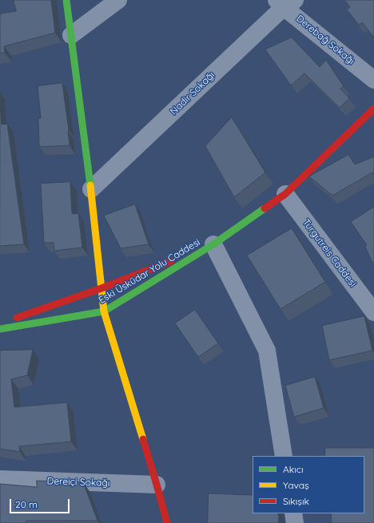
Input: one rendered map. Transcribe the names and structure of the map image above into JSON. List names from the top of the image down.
{
  "streets": {
    "street": [
      "Derebağ Sokağı",
      "Nadir Sokağı",
      "Turgutreis Caddesi",
      "Eski Üsküdar Yolu Caddesi",
      "Dereiçi Sokağı"
    ]
  },
  "crossings": [
    ["Derebağ Sokağı", "Nadir Sokağı"],
    ["Turgutreis Caddesi", "Eski Üsküdar Yolu Caddesi"]
  ],
  "legend": ["Akıcı", "Yavaş", "Sıkışık"],
  "scale_bar": "20 m"
}
